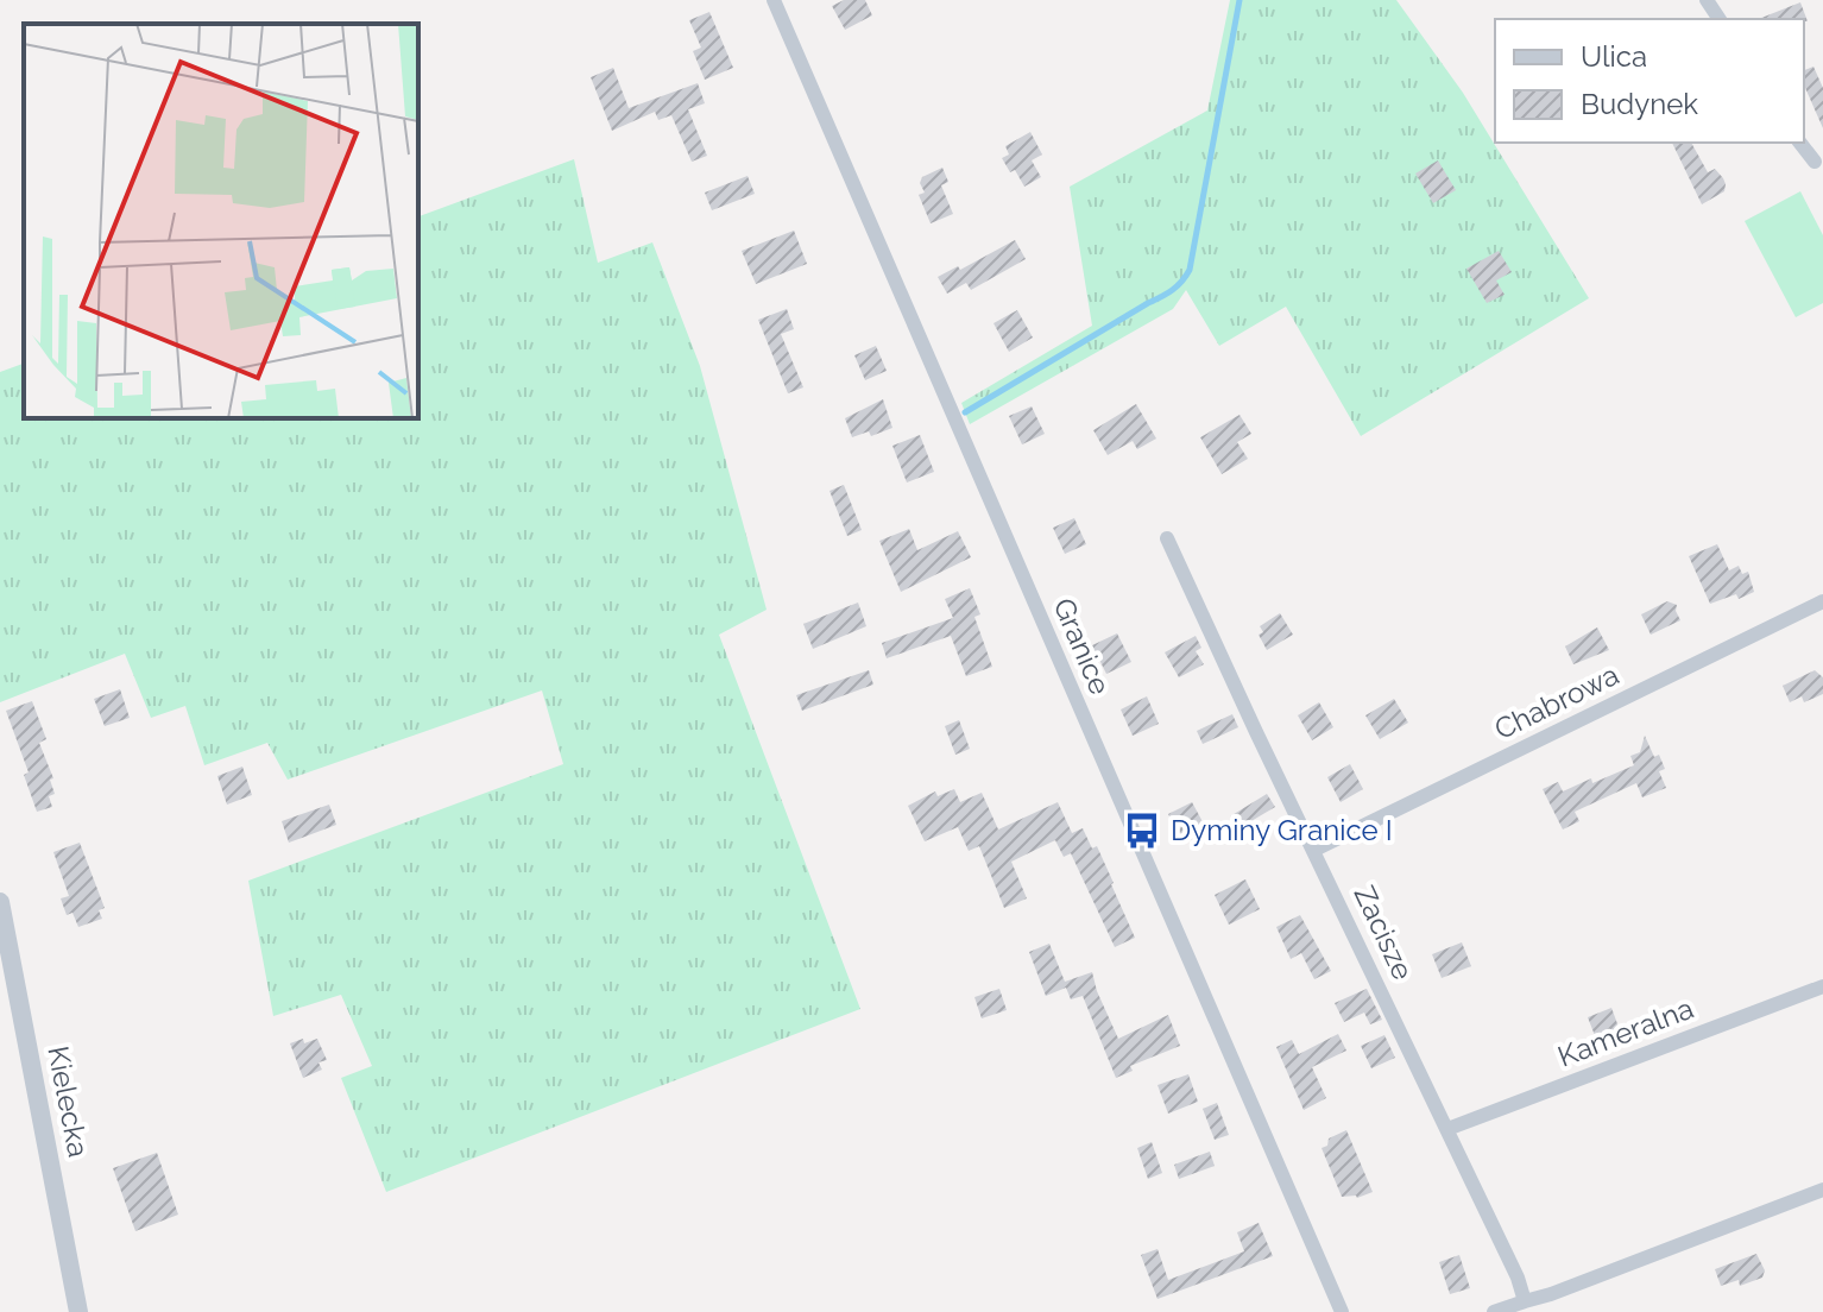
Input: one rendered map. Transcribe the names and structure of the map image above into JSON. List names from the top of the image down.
{
  "streets": {
    "street": [
      "Granice",
      "Chabrowa",
      "Zacisze",
      "Kameralna",
      "Kielecka"
    ]
  },
  "crossings": [
    ["Chabrowa", "Zacisze"],
    ["Zacisze", "Kameralna"]
  ],
  "places": {
    "bus stop": ["Dyminy Granice I"]
  },
  "legend": ["Ulica", "Budynek"]
}
